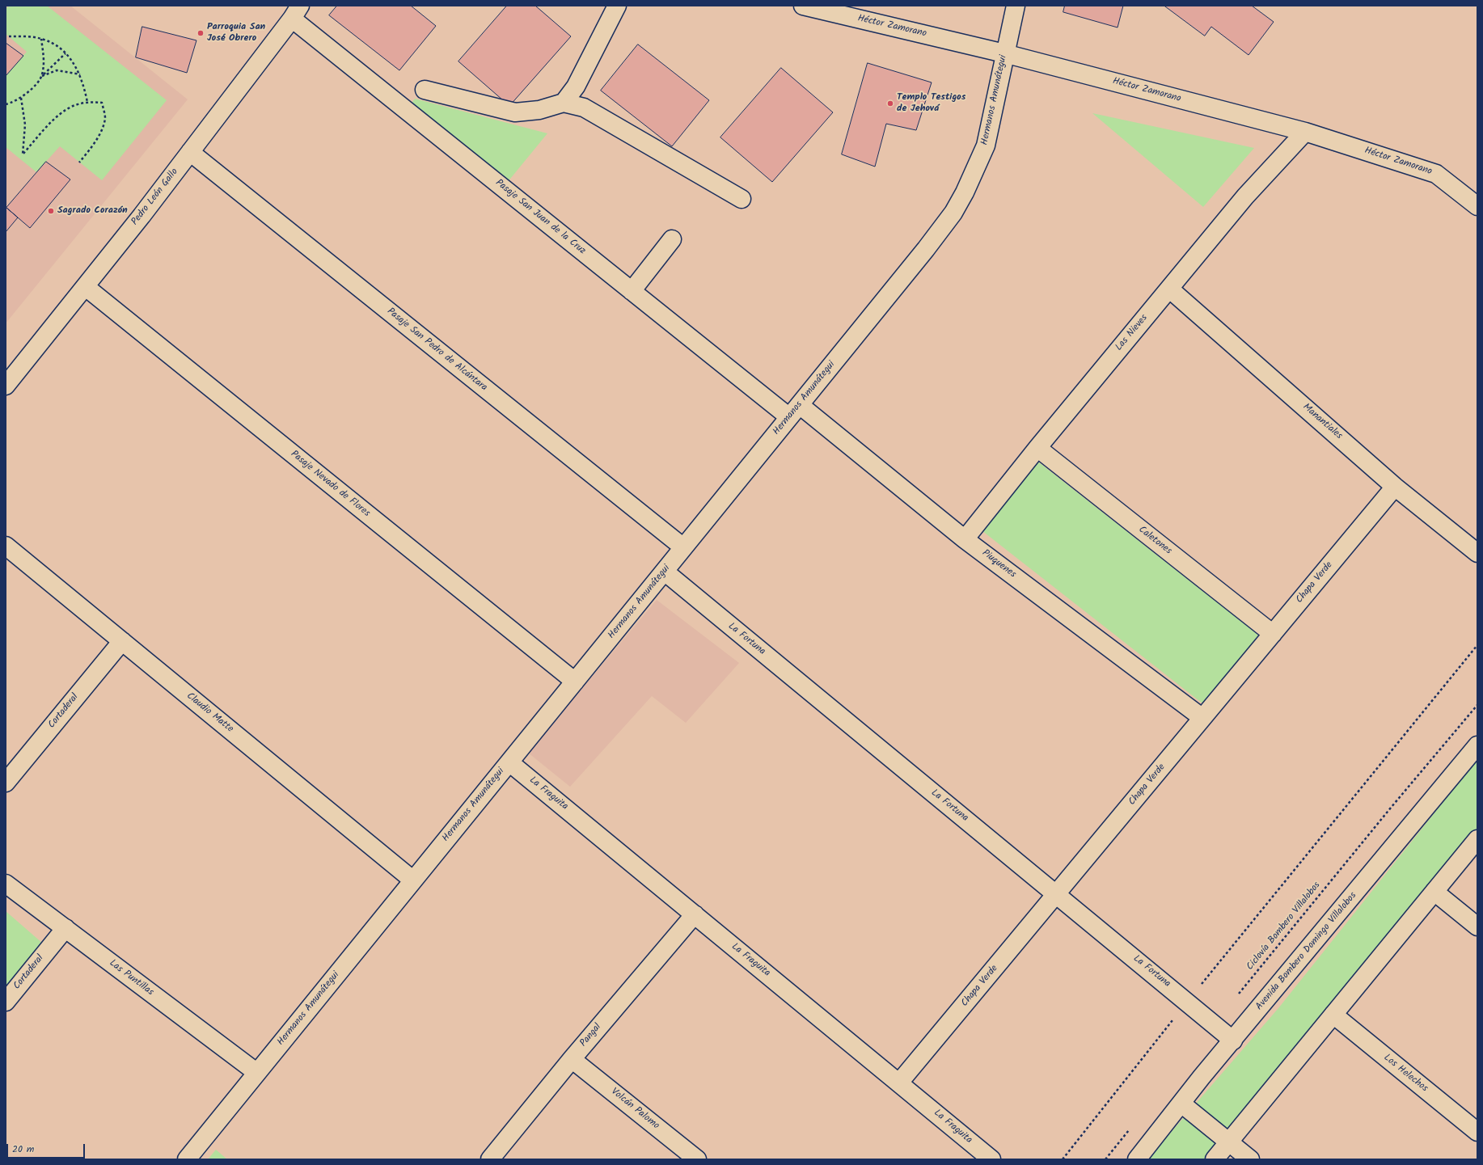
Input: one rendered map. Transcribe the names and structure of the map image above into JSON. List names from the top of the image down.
{
  "streets": {
    "street": [
      "Héctor Zamorano",
      "Hermanos Amunátegui",
      "Pedro León Gallo",
      "Pasaje San Juan de la Cruz",
      "Las Nieves",
      "Pasaje San Pedro de Alcántara",
      "Manantiales",
      "Pasaje Nevado de Flores",
      "Caletones",
      "Piuquenes",
      "Chapa Verde",
      "La Fortuna",
      "Cortaderal",
      "Claudio Matte",
      "La Fraguita",
      "Avenida Bombero Domingo Villalobos",
      "Las Puntillas",
      "Pangal",
      "Los Helechos",
      "Volcán Palomo"
    ],
    "path": ["Ciclovía Bombero Villalobos"]
  },
  "crossings": [
    ["Héctor Zamorano", "Hermanos Amunátegui"],
    ["Héctor Zamorano", "Las Nieves"],
    ["Hermanos Amunátegui", "Pasaje San Juan de la Cruz"],
    ["Hermanos Amunátegui", "Pasaje San Pedro de Alcántara"],
    ["Hermanos Amunátegui", "Pasaje Nevado de Flores"],
    ["Hermanos Amunátegui", "Piuquenes"],
    ["Hermanos Amunátegui", "La Fortuna"],
    ["Hermanos Amunátegui", "Claudio Matte"],
    ["Hermanos Amunátegui", "La Fraguita"],
    ["Hermanos Amunátegui", "Las Puntillas"],
    ["Pedro León Gallo", "Pasaje San Juan de la Cruz"],
    ["Pedro León Gallo", "Pasaje San Pedro de Alcántara"],
    ["Pedro León Gallo", "Pasaje Nevado de Flores"],
    ["Pasaje San Juan de la Cruz", "Piuquenes"],
    ["Las Nieves", "Manantiales"],
    ["Las Nieves", "Caletones"],
    ["Las Nieves", "Piuquenes"],
    ["Manantiales", "Chapa Verde"],
    ["Caletones", "Chapa Verde"],
    ["Piuquenes", "Chapa Verde"],
    ["Chapa Verde", "La Fortuna"],
    ["Chapa Verde", "La Fraguita"],
    ["La Fortuna", "Avenida Bombero Domingo Villalobos"],
    ["Cortaderal", "Claudio Matte"],
    ["Cortaderal", "Las Puntillas"],
    ["La Fraguita", "Pangal"],
    ["Pangal", "Volcán Palomo"]
  ],
  "places": ["Parroquia San José Obrero", "Templo Testigos de Jehová", "Sagrado Corazón"],
  "scale_bar": "20 m"
}
